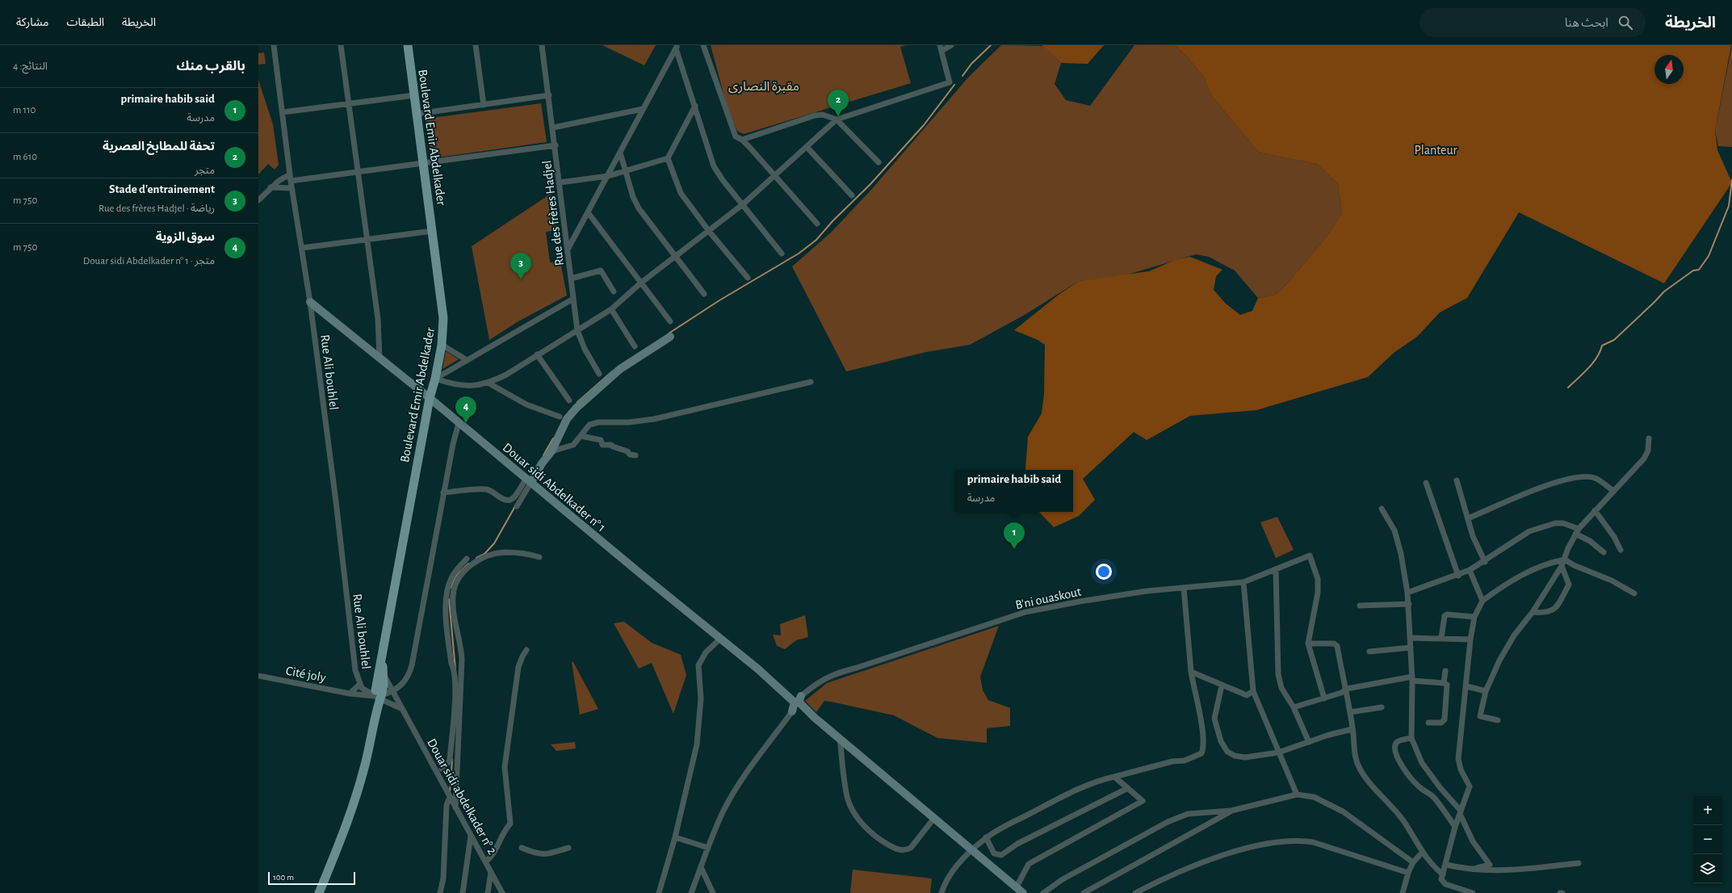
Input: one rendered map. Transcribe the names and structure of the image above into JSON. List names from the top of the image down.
{
  "streets": {
    "main road": ["Boulevard Emir Abdelkader"],
    "street": [
      "Rue des frères Hadjel",
      "Rue Ali bouhlel",
      "Douar sidi Abdelkader n° 1",
      "B'ni ouaskout",
      "Cité joly",
      "Douar sidi abdelkader n° 2"
    ]
  },
  "crossings": [
    ["Boulevard Emir Abdelkader", "Douar sidi Abdelkader n° 1"],
    ["Boulevard Emir Abdelkader", "Cité joly"],
    ["Rue Ali bouhlel", "Douar sidi Abdelkader n° 1"],
    ["Douar sidi Abdelkader n° 1", "B'ni ouaskout"]
  ],
  "parks": ["مقبرة النصارى", "Planteur"],
  "scale_bar": "100 m",
  "north": "top",
  "page": {
    "header": "الخريطة",
    "search": "ابحث هنا",
    "nav": ["الخريطة", "الطبقات", "مشاركة"],
    "heading": ["بالقرب منك", "النتائج: 4"],
    "list": [
      {
        "mark": "1",
        "name": "primaire habib said",
        "note": "مدرسة",
        "value": "110 m"
      },
      {
        "mark": "2",
        "name": "تحفة للمطابخ العصرية",
        "note": "متجر",
        "value": "610 m"
      },
      {
        "mark": "3",
        "name": "Stade d'entrainement",
        "note": "رياضة · Rue des frères Hadjel",
        "value": "750 m"
      },
      {
        "mark": "4",
        "name": "سوق الزوية",
        "note": "متجر · Douar sidi Abdelkader n° 1",
        "value": "750 m"
      }
    ],
    "pins": [
      "2",
      "3",
      "4",
      "1"
    ],
    "popup": ["primaire habib said", "مدرسة"],
    "map_buttons": ["+", "−"],
    "scale": "100 m"
  }
}
